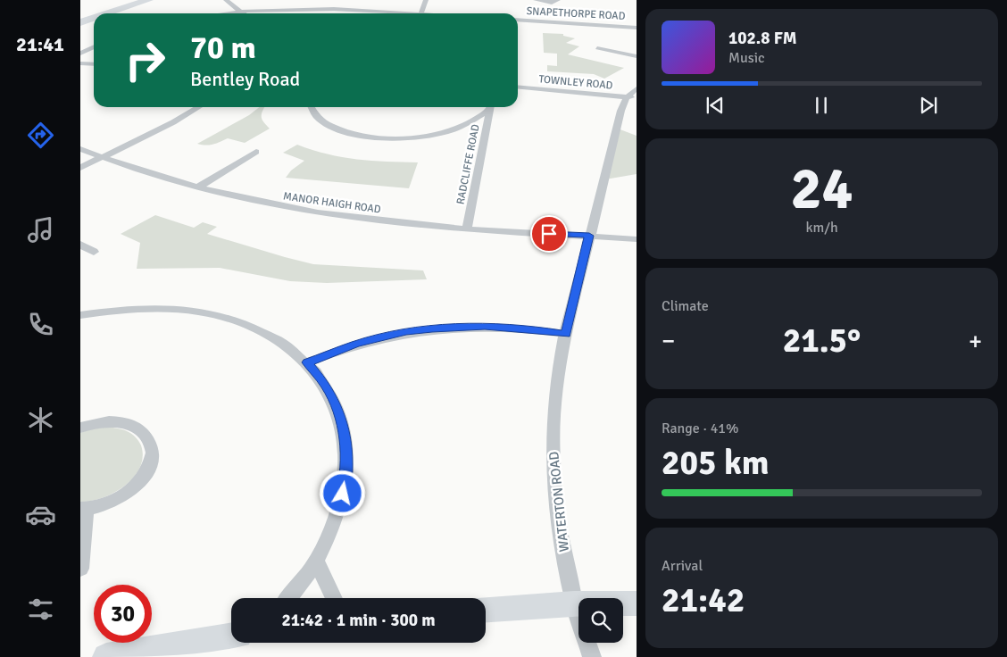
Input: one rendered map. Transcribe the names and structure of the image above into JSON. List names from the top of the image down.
{
  "streets": {
    "street": [
      "SNAPETHORPE ROAD",
      "TOWNLEY ROAD",
      "RADCLIFFE ROAD",
      "MANOR HAIGH ROAD",
      "WATERTON ROAD"
    ]
  },
  "crossings": [
    ["TOWNLEY ROAD", "WATERTON ROAD"],
    ["RADCLIFFE ROAD", "MANOR HAIGH ROAD"],
    ["MANOR HAIGH ROAD", "WATERTON ROAD"]
  ],
  "page": {
    "tabs": "21:41",
    "turn": ["70 m", "Bentley Road"],
    "song": ["102.8 FM", "Music"],
    "tile": [
      ["24", "km/h"],
      "Climate",
      ["Range · 41%", "205 km"],
      ["Arrival", "21:42"]
    ],
    "heat": ["−", "21.5°", "+"],
    "limit": "30",
    "trip": "21:42 · 1 min · 300 m"
  }
}
